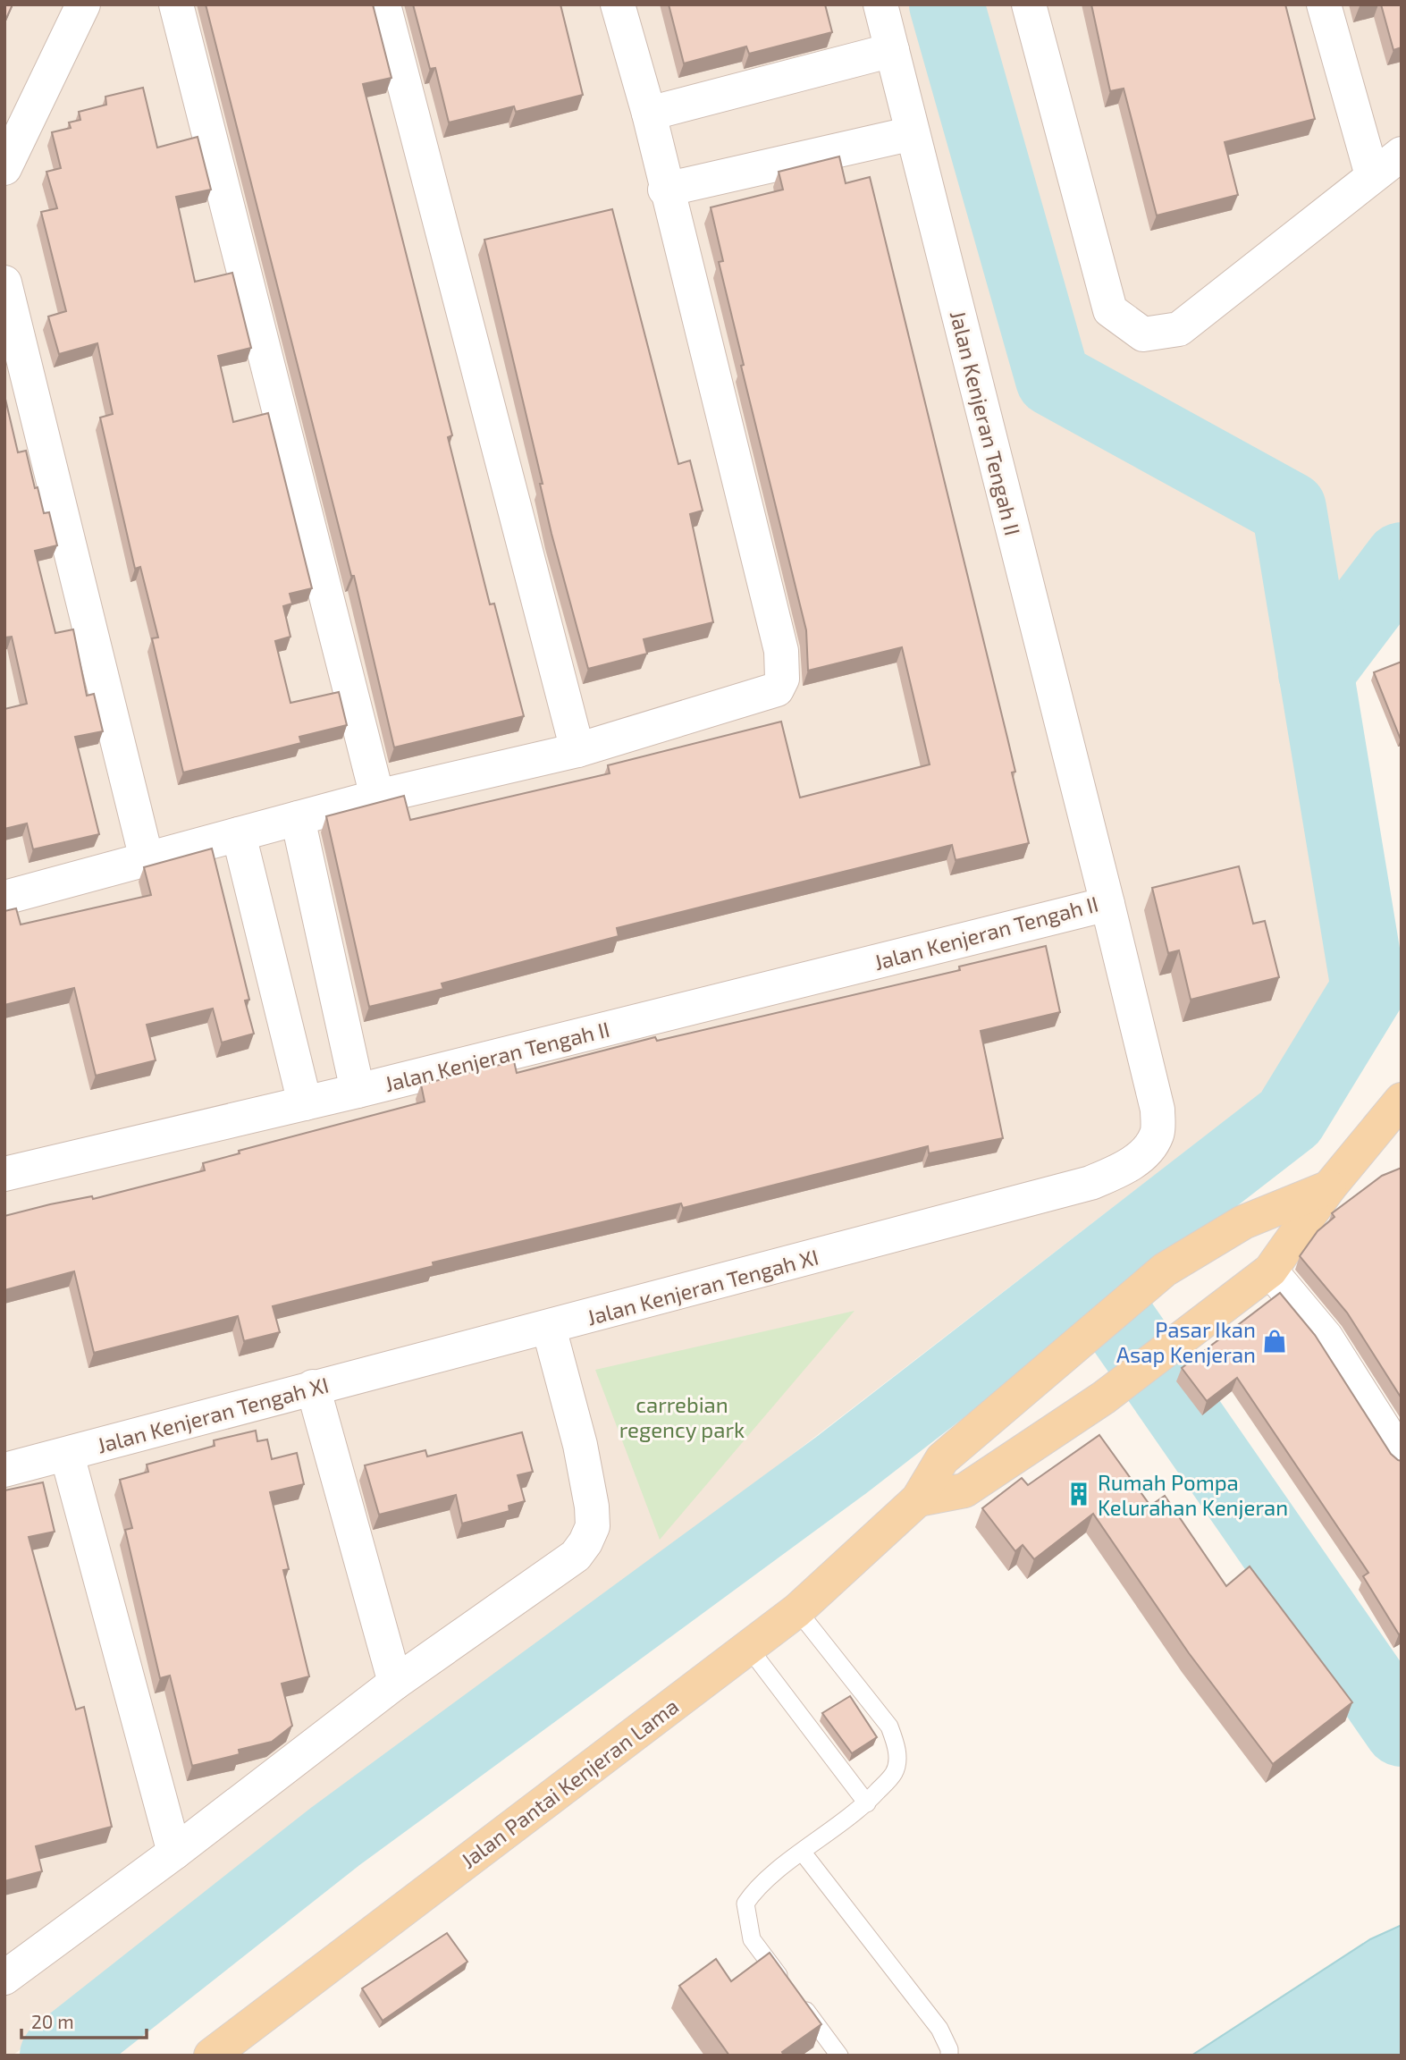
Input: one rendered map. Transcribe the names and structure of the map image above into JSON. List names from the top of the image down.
{
  "streets": {
    "main road": ["Jalan Pantai Kenjeran Lama"],
    "street": ["Jalan Kenjeran Tengah II", "Jalan Kenjeran Tengah XI"]
  },
  "crossings": [
    ["Jalan Kenjeran Tengah II", "Jalan Kenjeran Tengah XI"]
  ],
  "parks": ["carrebian regency park"],
  "places": {
    "shop": ["Pasar Ikan Asap Kenjeran"],
    "building": ["Rumah Pompa Kelurahan Kenjeran"]
  },
  "scale_bar": "20 m"
}
